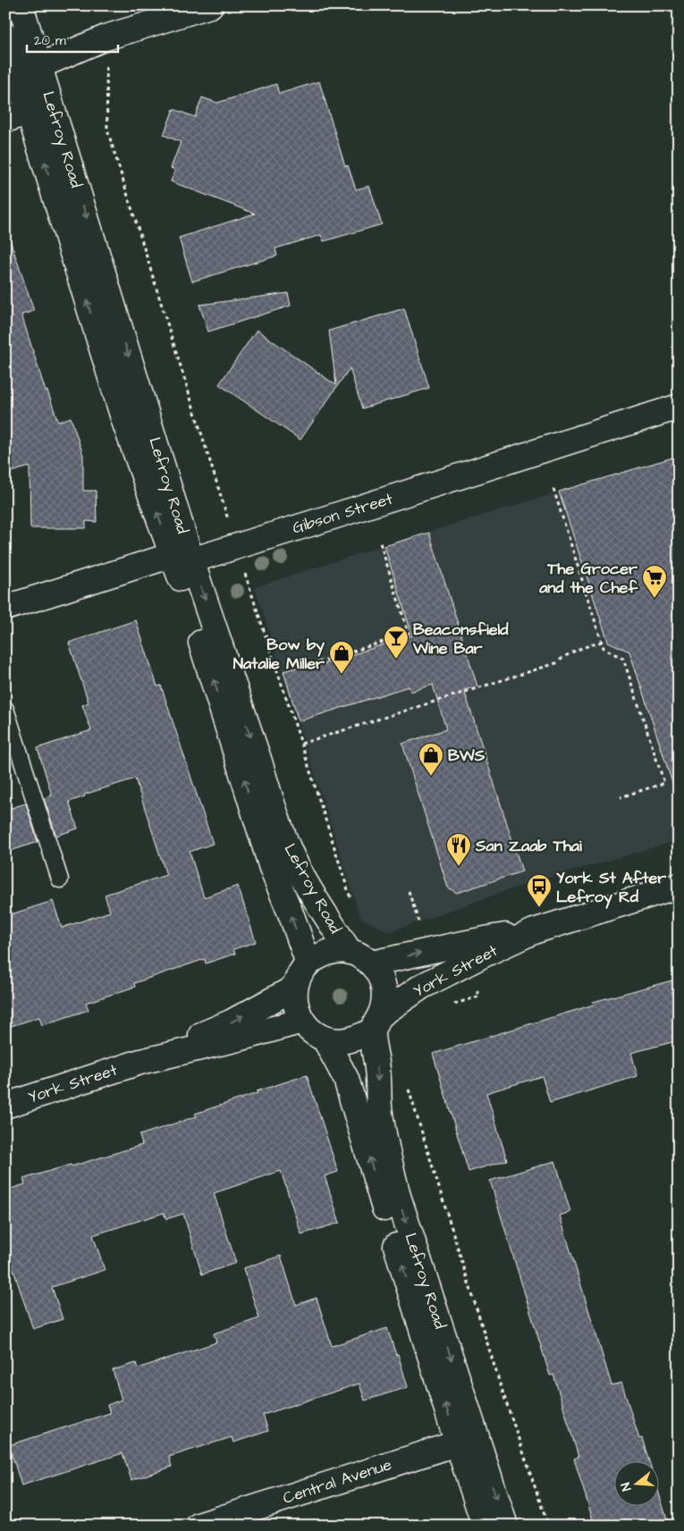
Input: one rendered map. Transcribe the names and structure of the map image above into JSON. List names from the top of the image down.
{
  "streets": {
    "street": [
      "Lefroy Road",
      "Gibson Street",
      "York Street",
      "Central Avenue"
    ]
  },
  "crossings": [
    ["Lefroy Road", "Gibson Street"],
    ["Lefroy Road", "York Street"],
    ["Lefroy Road", "Central Avenue"]
  ],
  "places": {
    "supermarket": ["The Grocer and the Chef"],
    "bar": ["Beaconsfield Wine Bar"],
    "shop": ["Bow by Natalie Miller", "BWS"],
    "restaurant": ["San Zaab Thai"],
    "bus stop": ["York St After Lefroy Rd"]
  },
  "scale_bar": "20 m",
  "north": "left"
}
